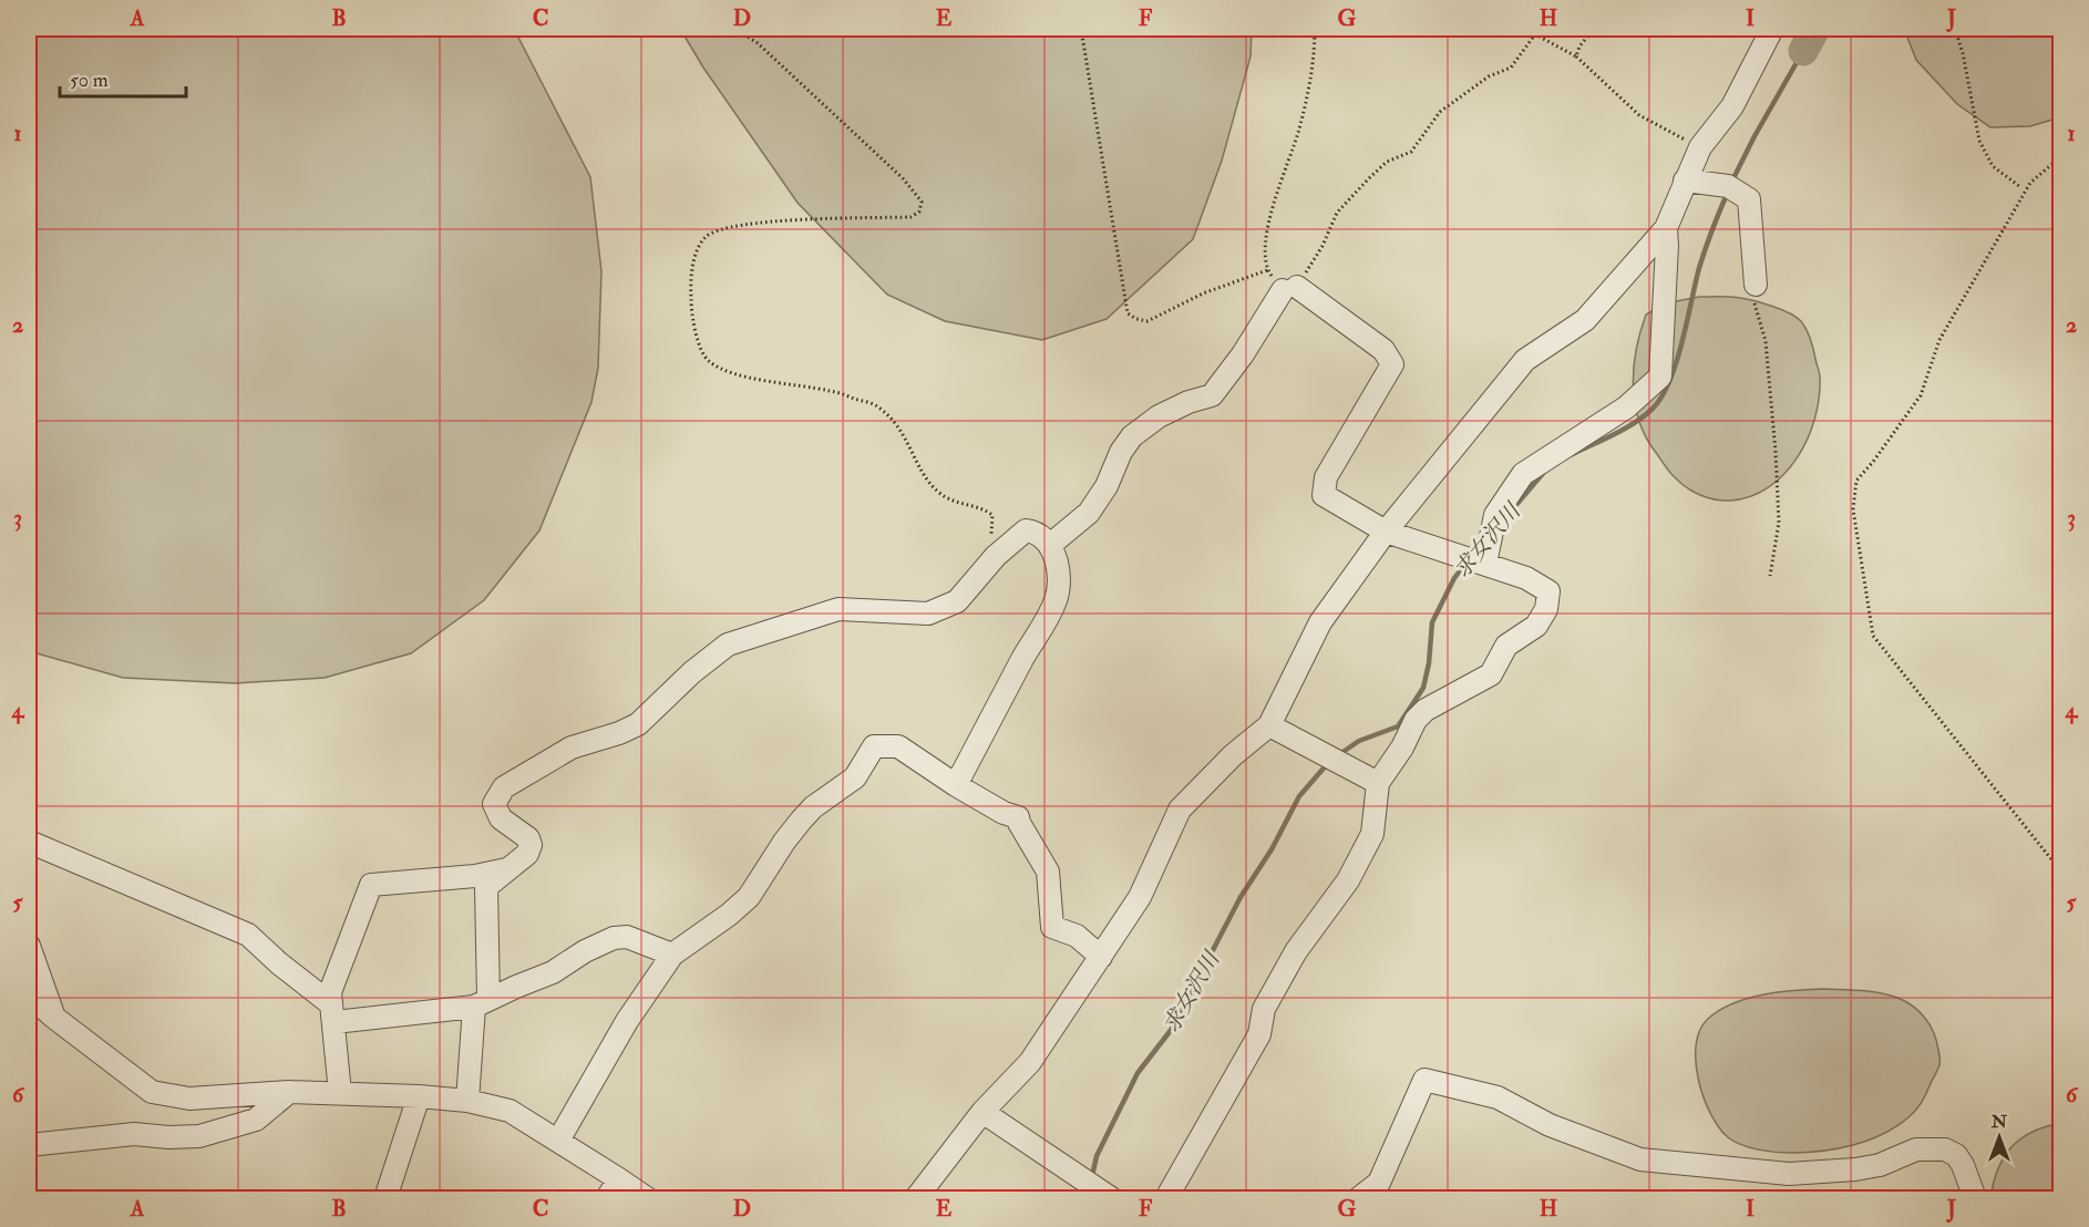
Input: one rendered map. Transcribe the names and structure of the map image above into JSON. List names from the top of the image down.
{
  "water": ["求女沢川"],
  "scale_bar": "50 m",
  "north": "top",
  "grid": {
    "columns": [
      "A",
      "B",
      "C",
      "D",
      "E",
      "F",
      "G",
      "H",
      "I",
      "J"
    ],
    "rows": [
      "1",
      "2",
      "3",
      "4",
      "5",
      "6"
    ]
  }
}
